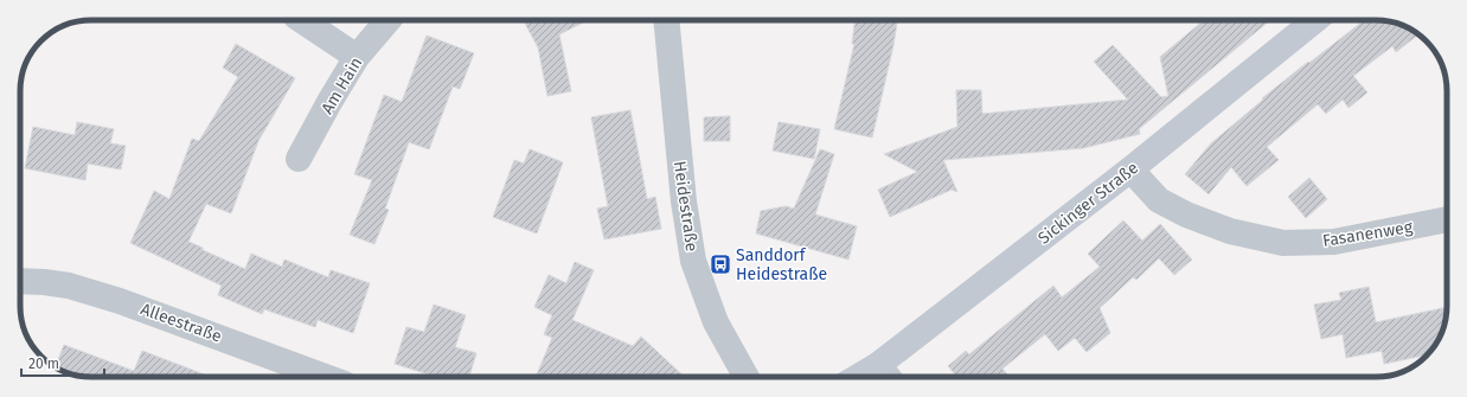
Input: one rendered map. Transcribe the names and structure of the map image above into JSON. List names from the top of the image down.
{
  "streets": {
    "street": [
      "Am Hain",
      "Sickinger Straße",
      "Heidestraße",
      "Fasanenweg",
      "Alleestraße"
    ]
  },
  "crossings": [
    ["Sickinger Straße", "Fasanenweg"]
  ],
  "places": {
    "bus stop": ["Sanddorf Heidestraße"]
  },
  "scale_bar": "20 m"
}
